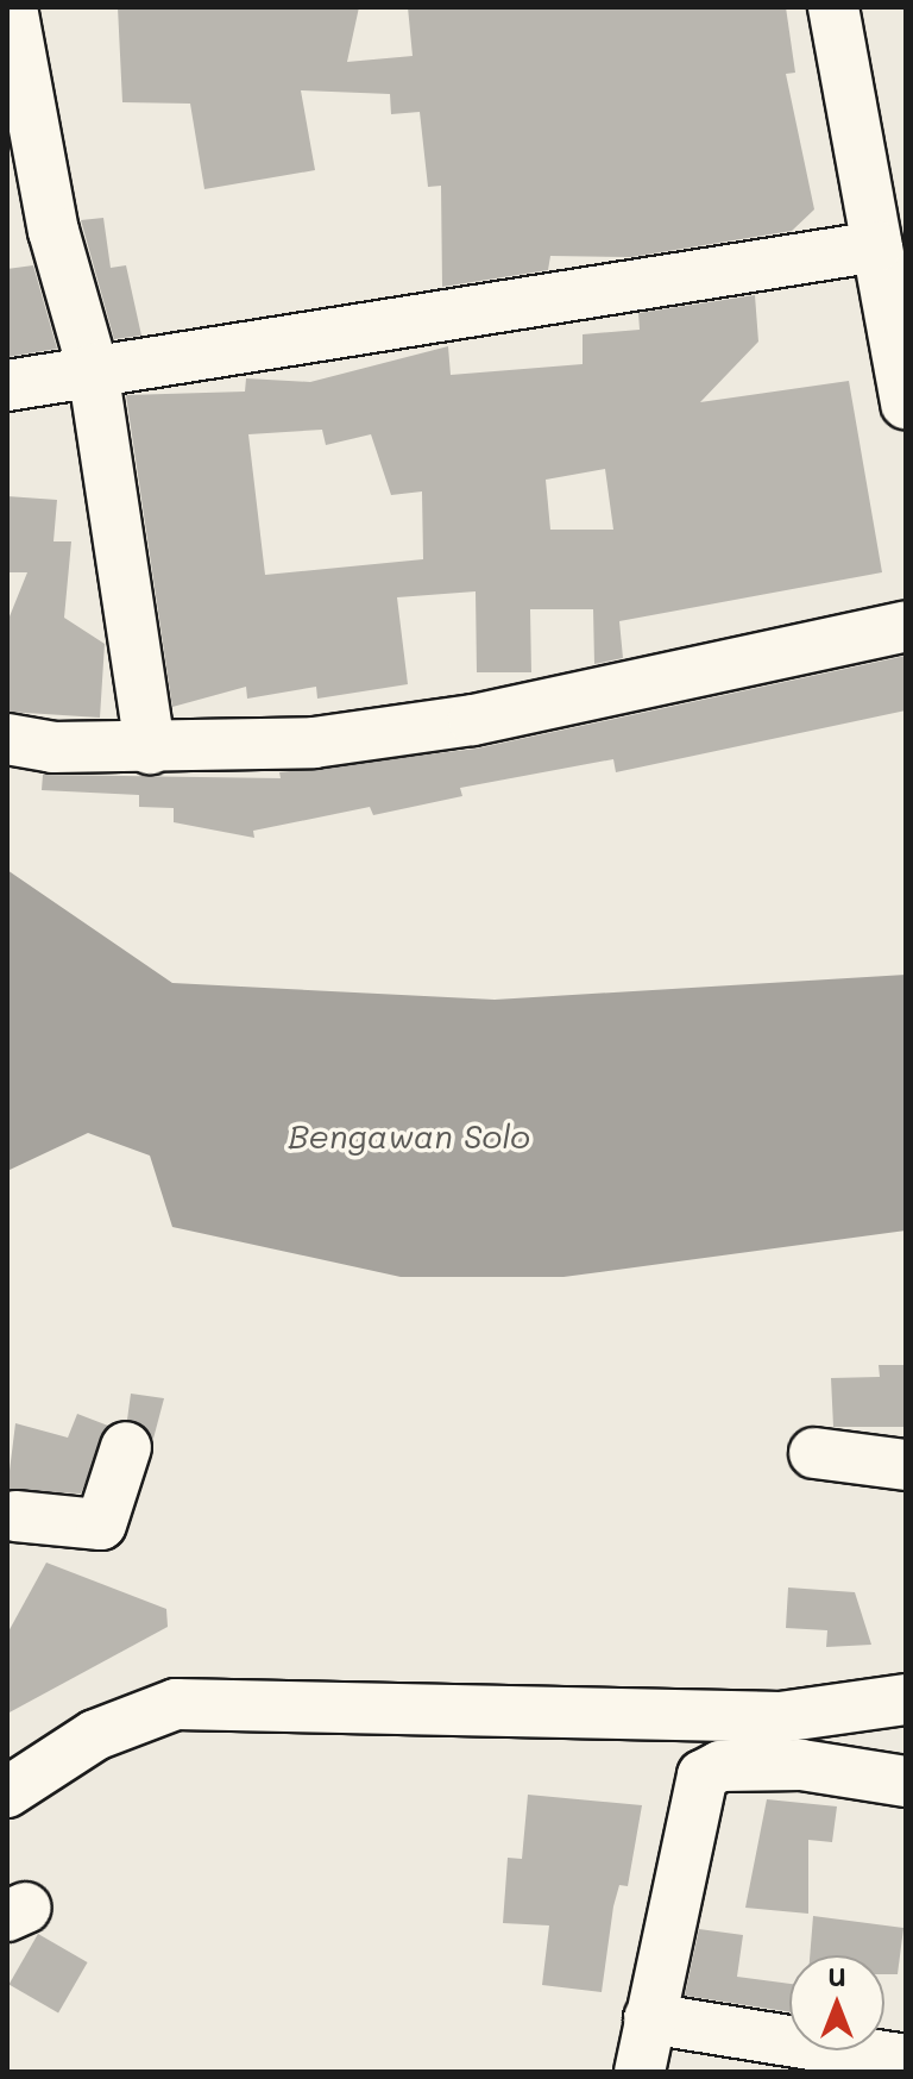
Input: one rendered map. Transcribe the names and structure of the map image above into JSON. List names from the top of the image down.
{
  "water": ["Bengawan Solo"],
  "north": "top"
}
